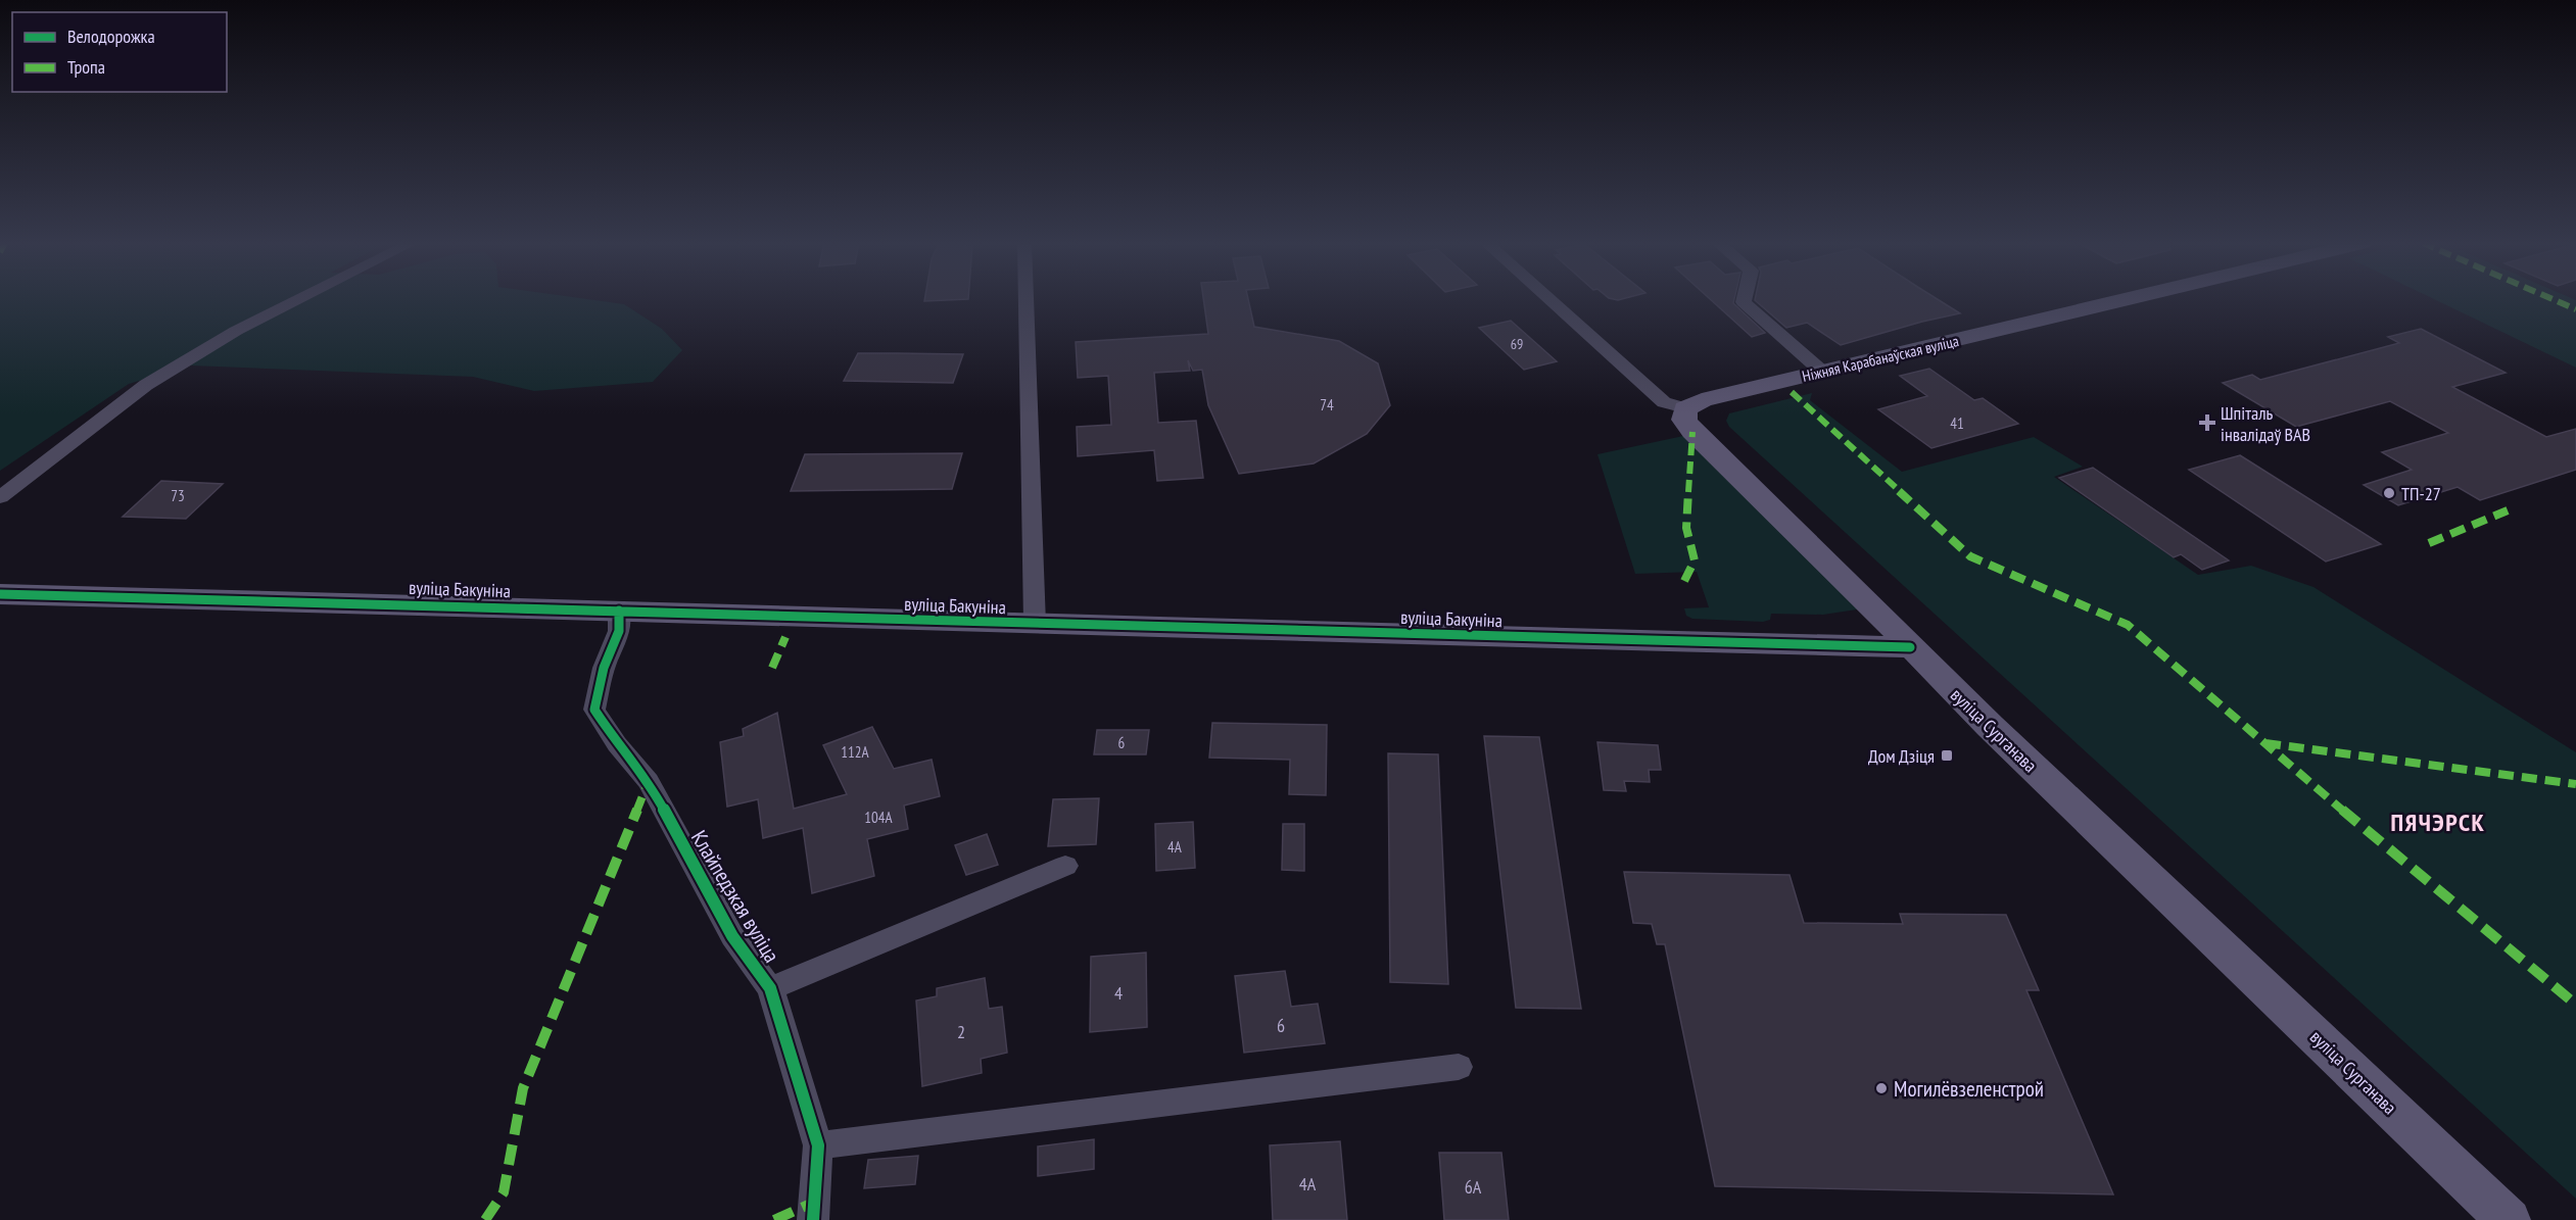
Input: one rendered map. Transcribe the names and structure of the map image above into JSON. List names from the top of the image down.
{
  "streets": {
    "main road": ["Ніжняя Карабанаўская вуліца", "вуліца Бакуніна", "вуліца Сурганава"],
    "street": ["Клайпедзкая вуліца"]
  },
  "crossings": [
    ["Ніжняя Карабанаўская вуліца", "вуліца Сурганава"],
    ["вуліца Бакуніна", "вуліца Сурганава"],
    ["вуліца Бакуніна", "Клайпедзкая вуліца"]
  ],
  "districts": ["ПЯЧЭРСК"],
  "places": {
    "health": ["Шпіталь інвалідаў ВАВ"],
    "other": ["ТП-27", "Могилёвзеленстрой"],
    "transit": ["Дом Дзіця"]
  },
  "house_numbers": [
    "69",
    "74",
    "41",
    "73",
    "6",
    "112А",
    "104А",
    "4А",
    "4",
    "6",
    "2",
    "4А",
    "6А"
  ],
  "legend": ["Велодорожка", "Тропа"]
}
